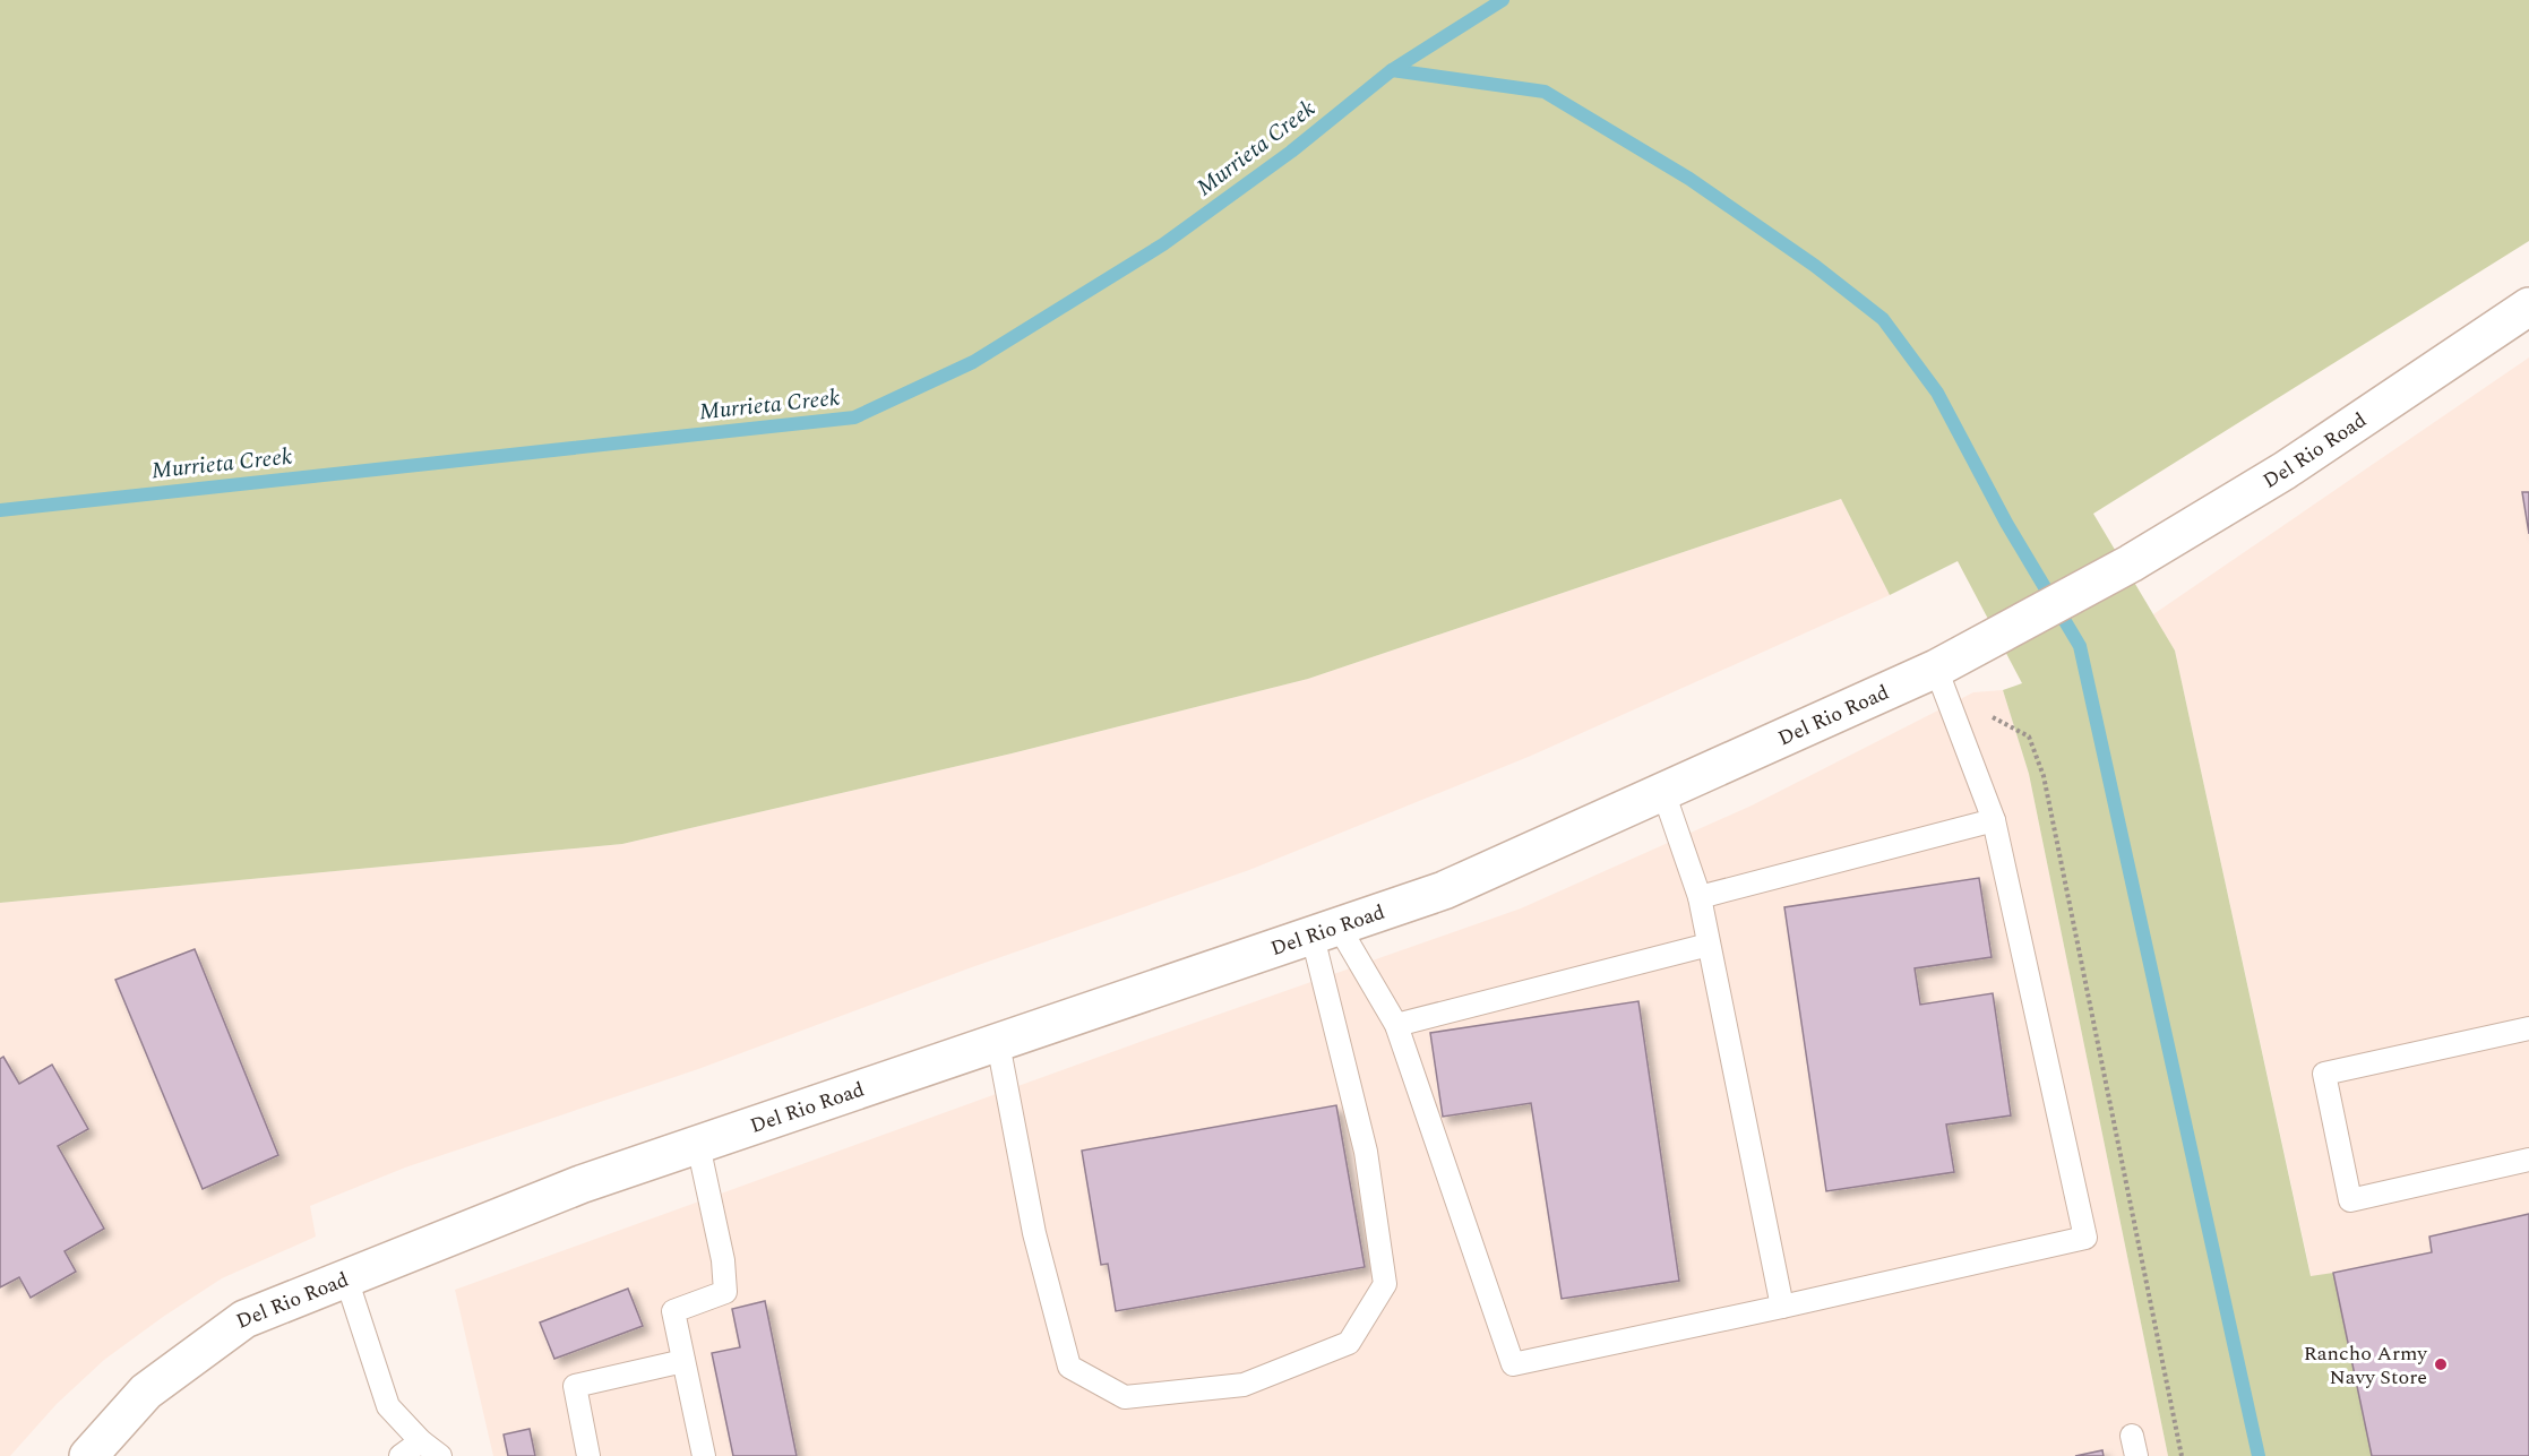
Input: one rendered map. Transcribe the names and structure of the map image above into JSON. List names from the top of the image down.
{
  "streets": {
    "street": ["Del Rio Road"]
  },
  "water": ["Murrieta Creek"],
  "places": ["Rancho Army Navy Store"]
}
